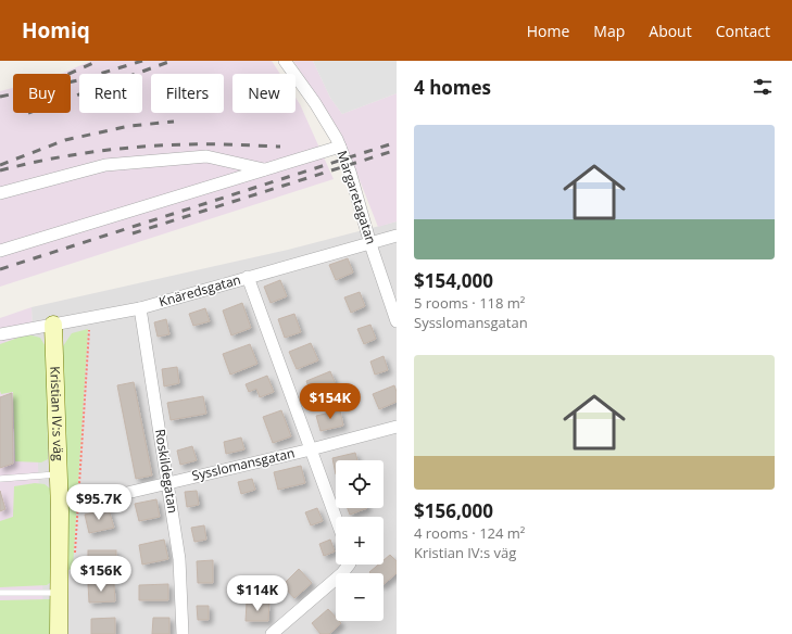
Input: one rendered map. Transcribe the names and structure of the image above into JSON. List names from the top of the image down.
{
  "streets": {
    "street": [
      "Margaretagatan",
      "Knäredsgatan",
      "Kristian IV:s väg",
      "Sysslomansgatan",
      "Roskildegatan"
    ]
  },
  "crossings": [
    ["Margaretagatan", "Knäredsgatan"],
    ["Knäredsgatan", "Kristian IV:s väg"],
    ["Knäredsgatan", "Roskildegatan"],
    ["Sysslomansgatan", "Roskildegatan"]
  ],
  "page": {
    "header": "Homiq",
    "nav": [
      "Home",
      "Map",
      "About",
      "Contact"
    ],
    "heading": "4 homes",
    "chip": [
      "Buy",
      "Rent",
      "Filters",
      "New"
    ],
    "list": [
      {
        "name": "$154,000",
        "note": "5 rooms · 118 m² · Sysslomansgatan"
      },
      {
        "name": "$156,000",
        "note": "4 rooms · 124 m² · Kristian IV:s väg"
      }
    ],
    "price": [
      "$154K",
      "$95.7K",
      "$156K",
      "$114K"
    ],
    "map_buttons": ["+", "−"]
  }
}
